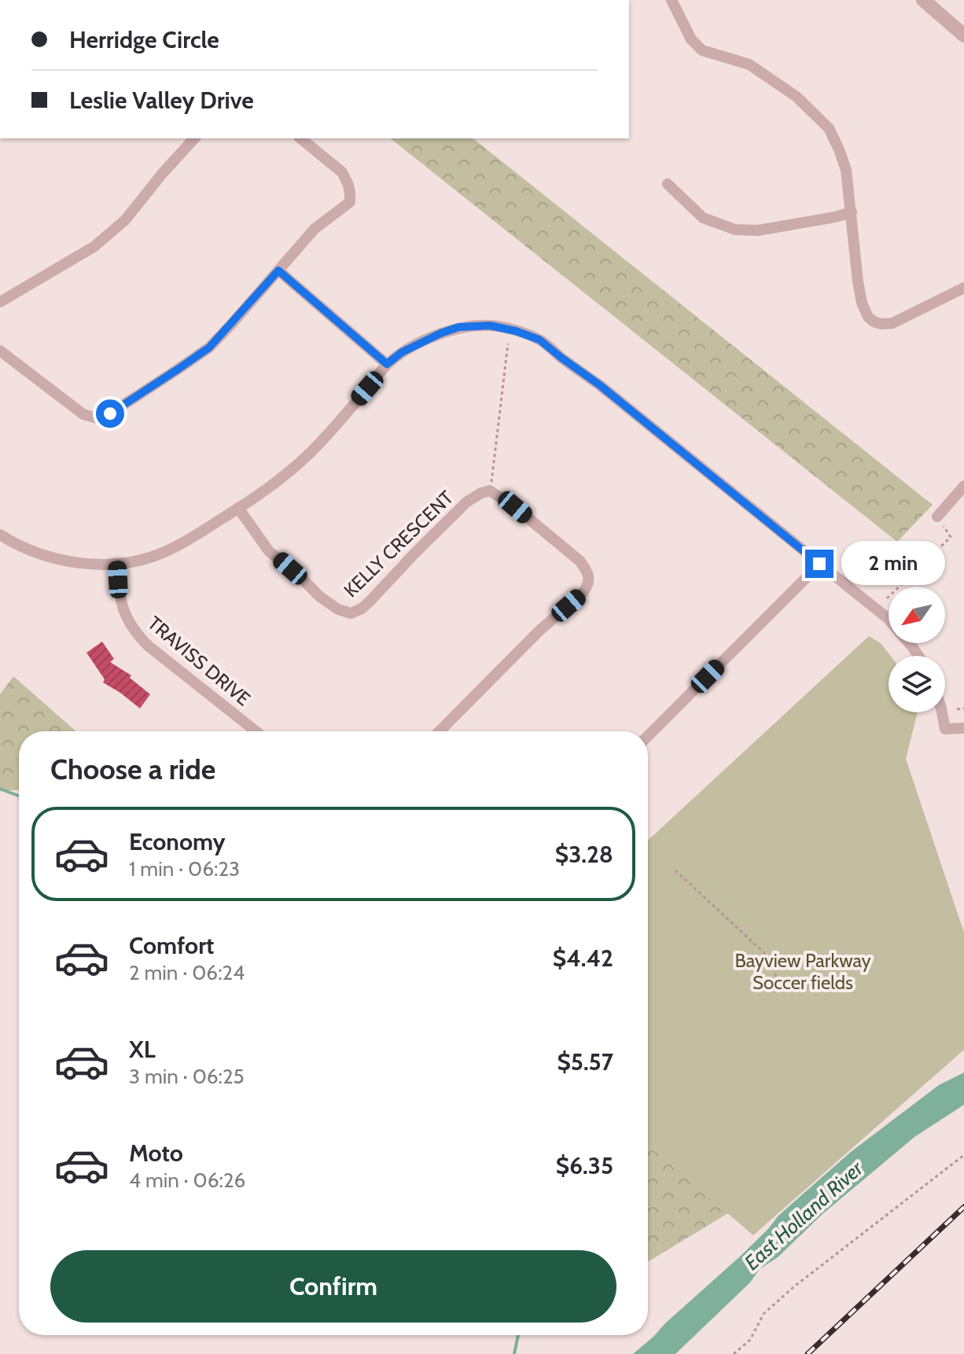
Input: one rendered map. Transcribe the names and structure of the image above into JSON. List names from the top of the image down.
{
  "streets": {
    "street": ["KELLY CRESCENT", "TRAVISS DRIVE"]
  },
  "water": ["East Holland River"],
  "parks": ["Bayview Parkway Soccer fields"],
  "north": "bottom left",
  "page": {
    "banner": ["Herridge Circle", "Leslie Valley Drive"],
    "bubble": "2 min",
    "heading": "Choose a ride",
    "list": [
      {
        "name": "Economy",
        "note": "1 min · 06:23",
        "value": "$3.28"
      },
      {
        "name": "Comfort",
        "note": "2 min · 06:24",
        "value": "$4.42"
      },
      {
        "name": "XL",
        "note": "3 min · 06:25",
        "value": "$5.57"
      },
      {
        "name": "Moto",
        "note": "4 min · 06:26",
        "value": "$6.35"
      }
    ],
    "buttons": "Confirm"
  }
}
